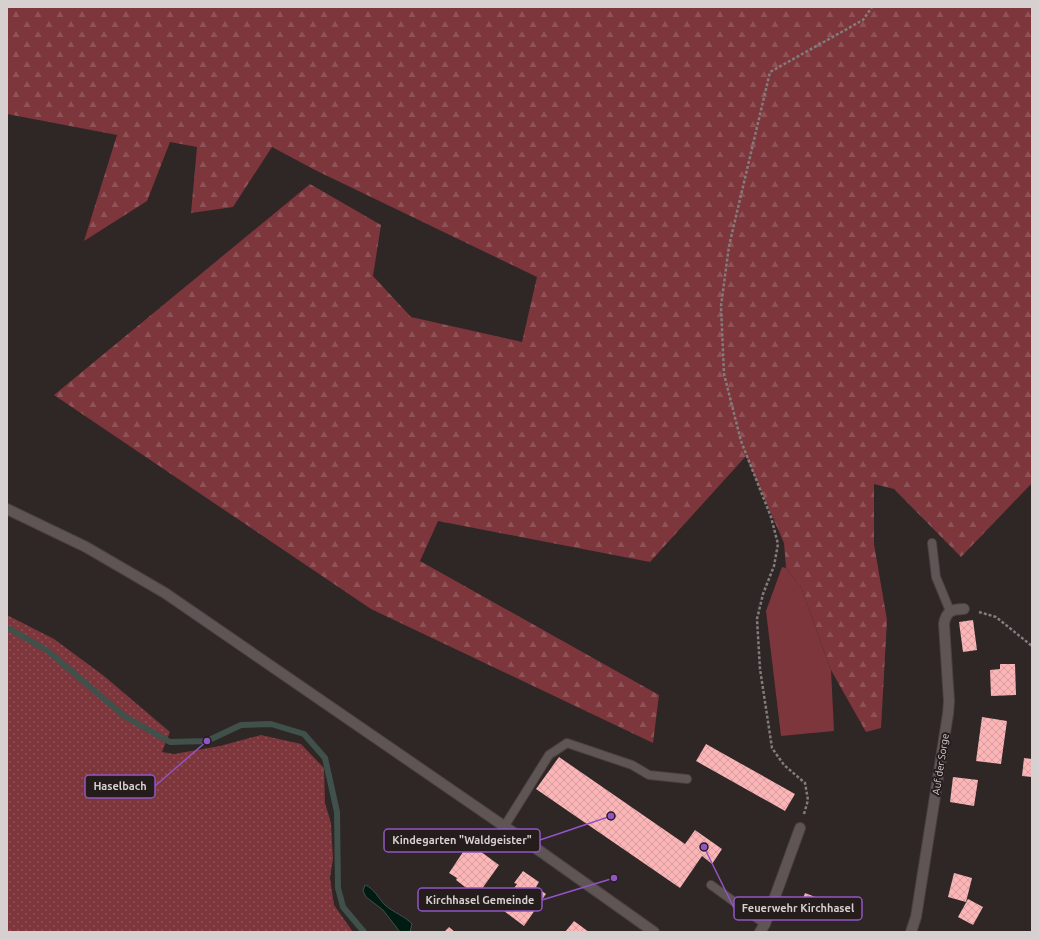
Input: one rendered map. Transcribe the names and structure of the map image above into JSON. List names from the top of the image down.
{
  "streets": {
    "street": ["Auf der Sorge"]
  },
  "places": [
    "Haselbach",
    "Kindegarten \"Waldgeister\"",
    "Feuerwehr Kirchhasel",
    "Kirchhasel Gemeinde"
  ]
}
